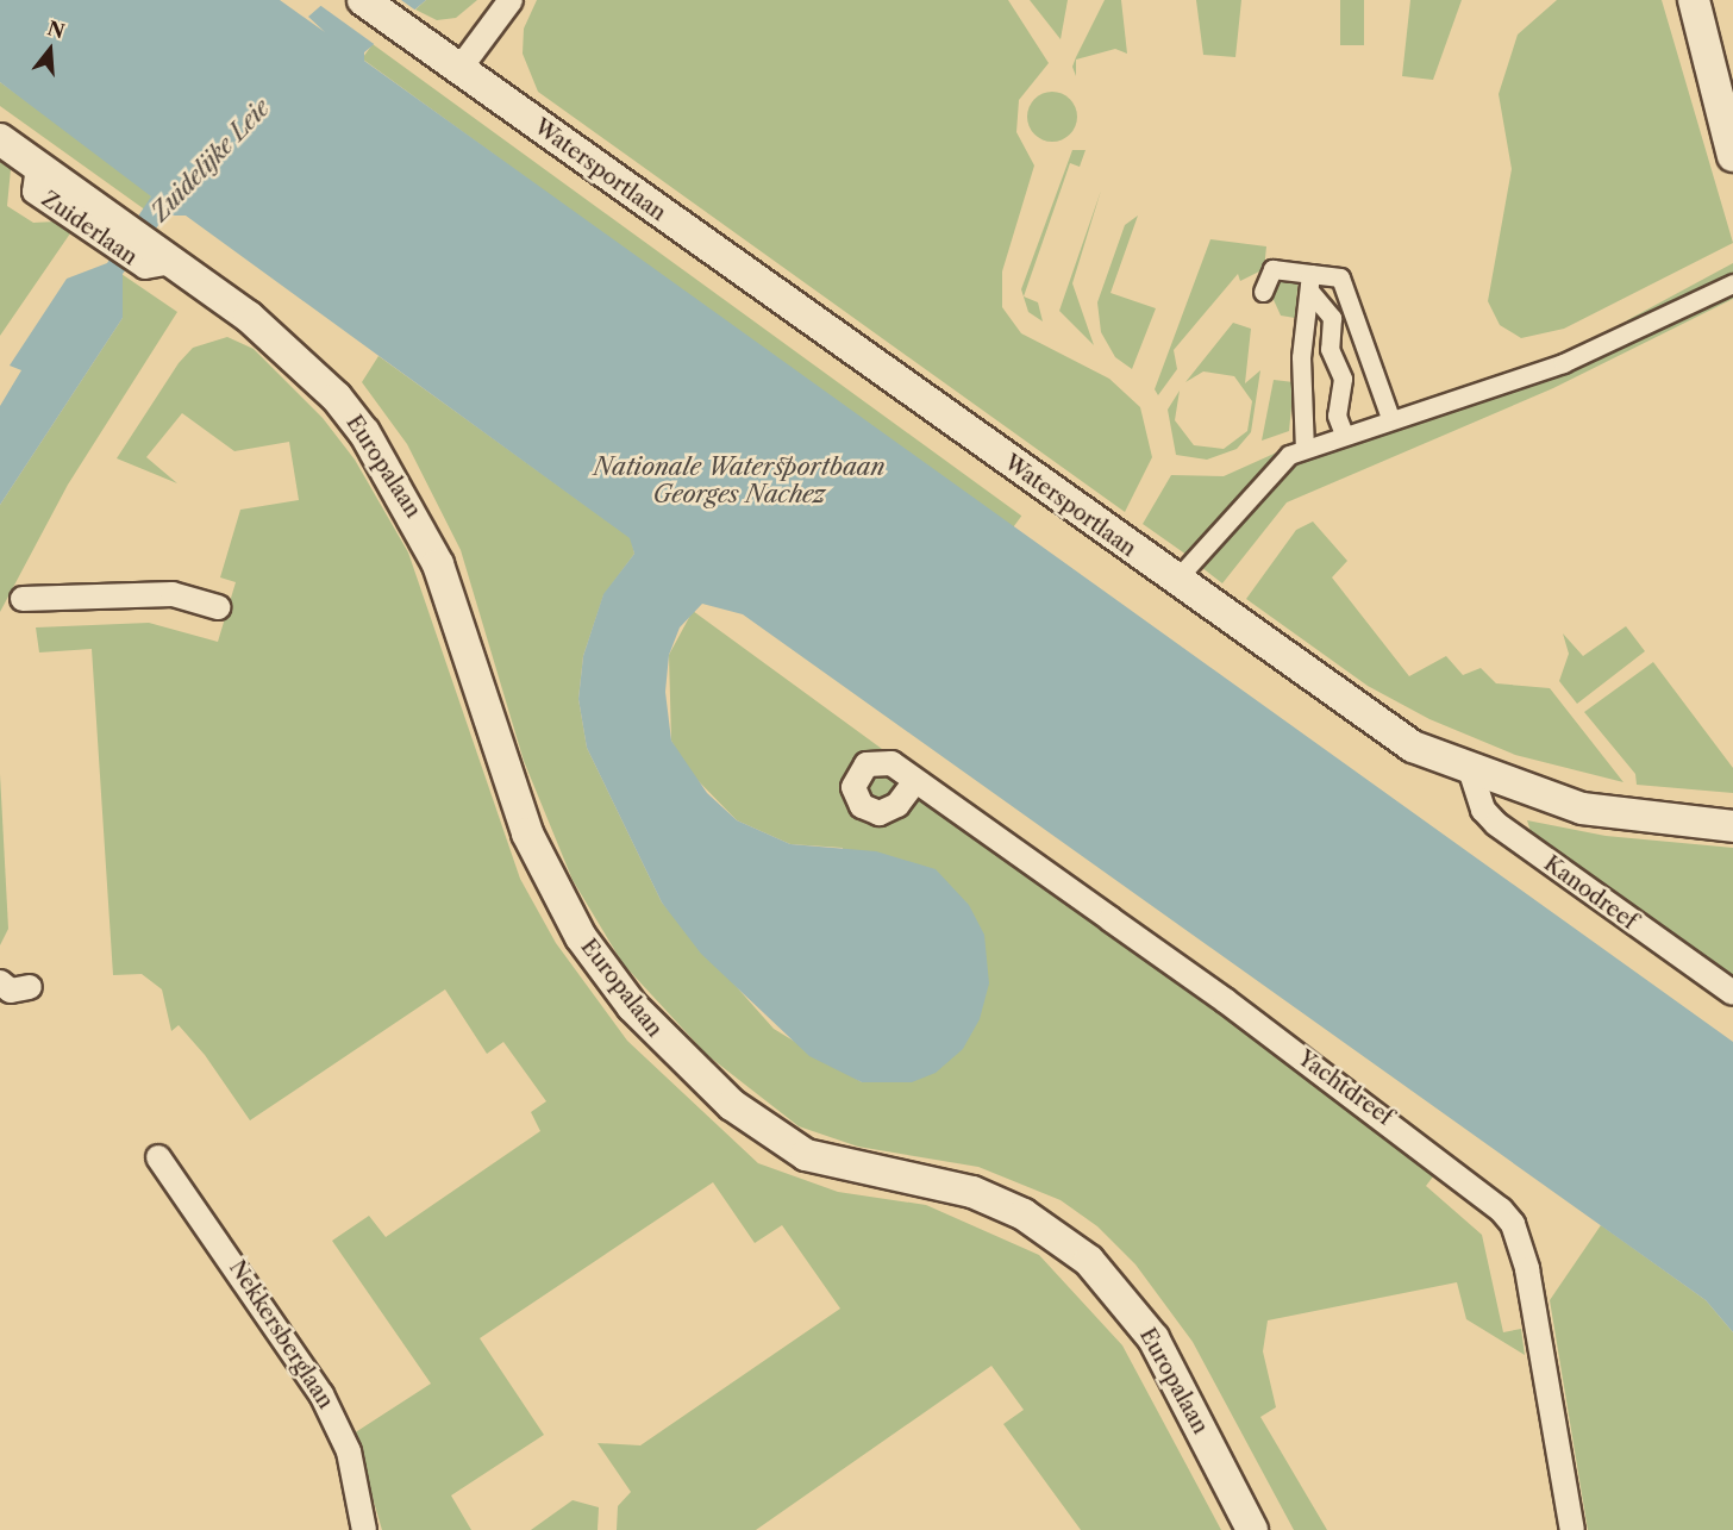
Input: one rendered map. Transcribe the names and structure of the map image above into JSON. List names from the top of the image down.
{
  "streets": {
    "street": [
      "Watersportlaan",
      "Zuiderlaan",
      "Europalaan",
      "Kanodreef",
      "Yachtdreef",
      "Nekkersberglaan"
    ]
  },
  "crossings": [
    ["Watersportlaan", "Kanodreef"],
    ["Zuiderlaan", "Europalaan"]
  ],
  "water": ["Zuidelijke Leie", "Nationale Watersportbaan Georges Nachez"],
  "north": "top"
}
